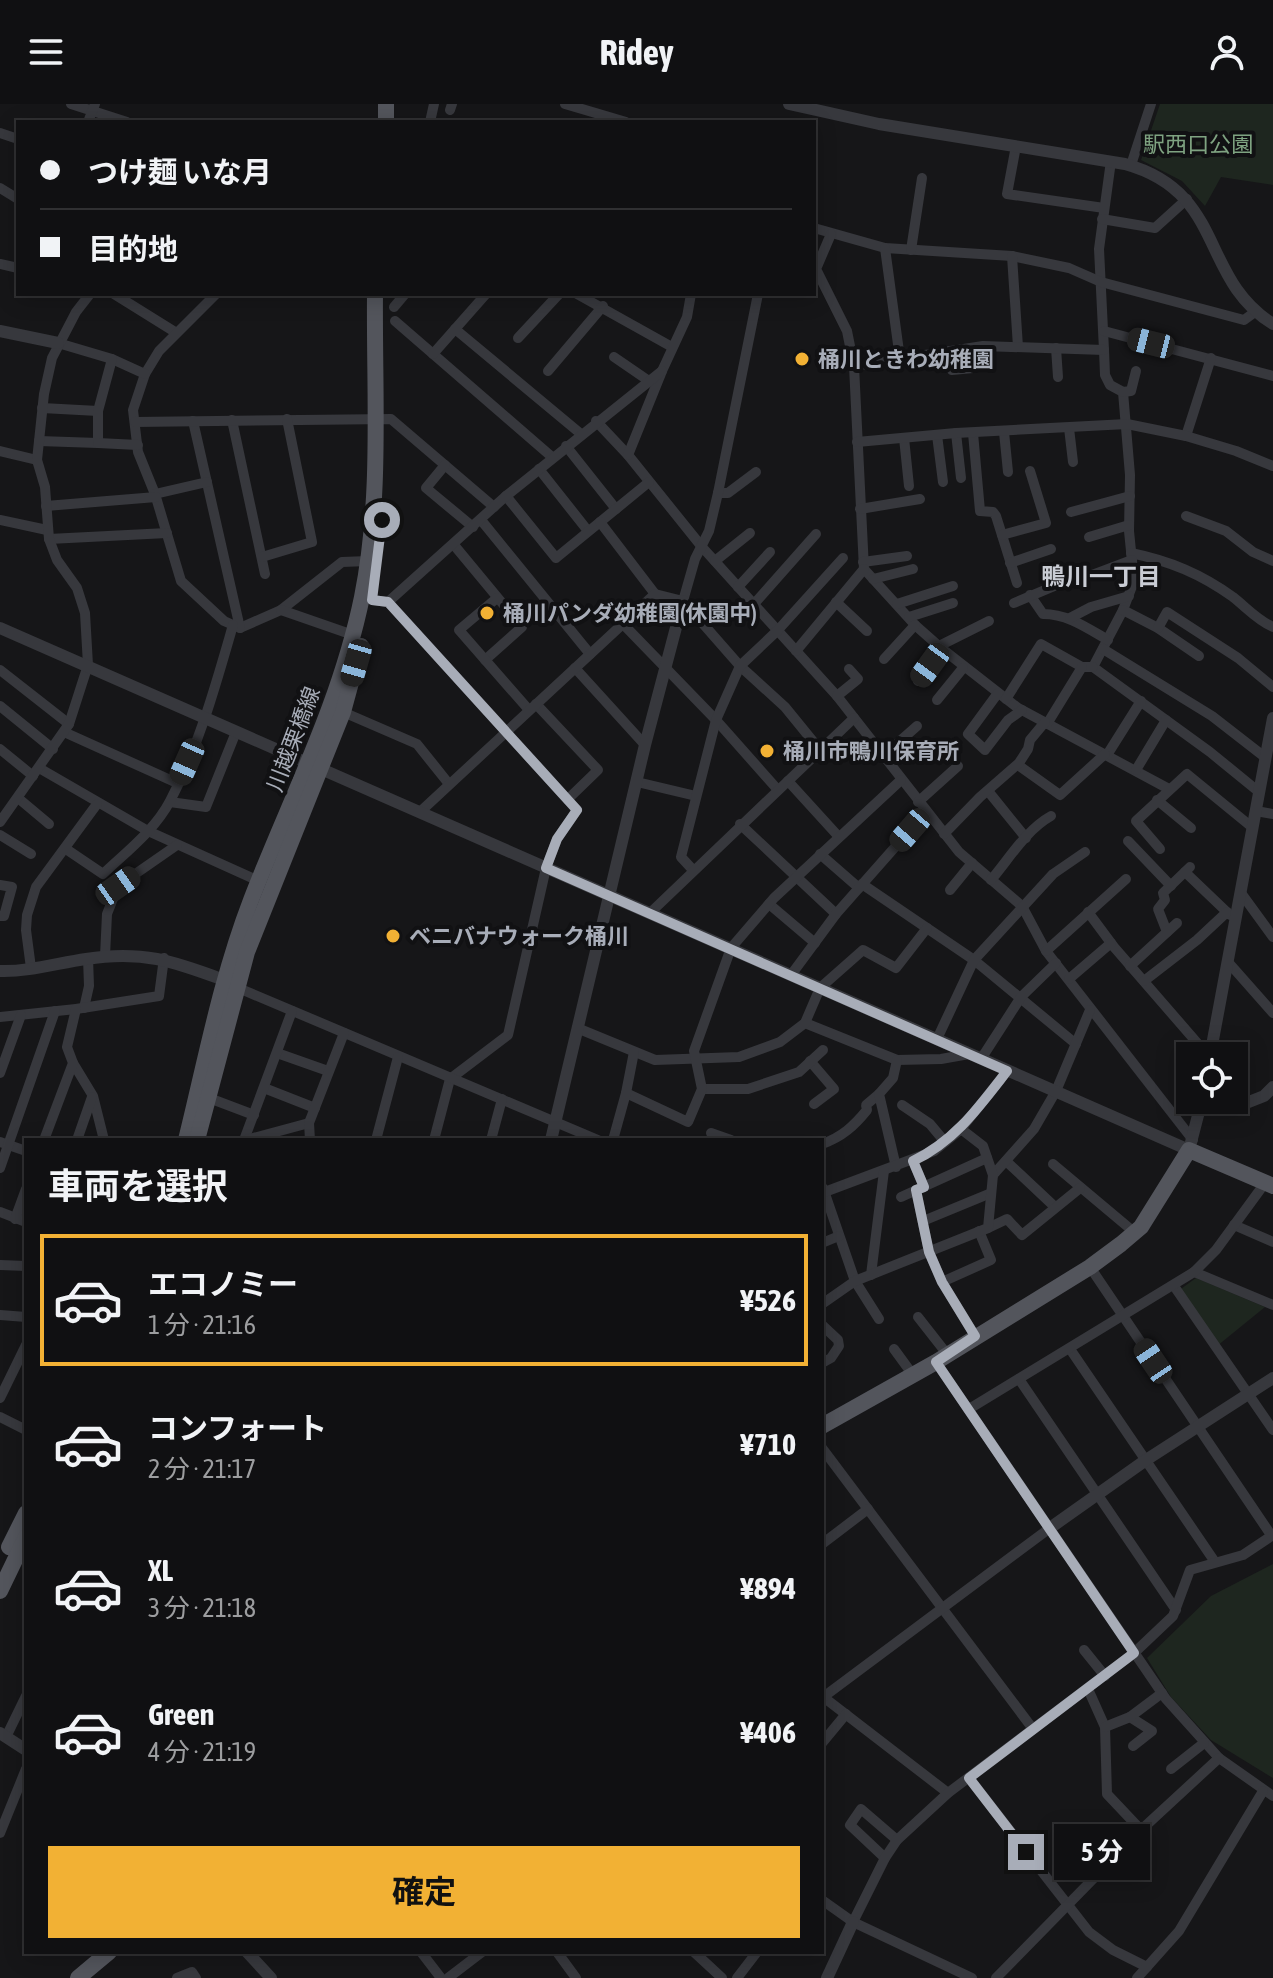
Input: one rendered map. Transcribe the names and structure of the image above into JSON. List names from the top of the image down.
{
  "streets": {
    "main road": ["川越栗橋線"]
  },
  "districts": ["鴨川一丁目"],
  "parks": ["駅西口公園"],
  "places": [
    "桶川ときわ幼稚園",
    "桶川パンダ幼稚園(休園中)",
    "桶川市鴨川保育所",
    "ベニバナウォーク桶川"
  ],
  "page": {
    "header": "Ridey",
    "banner": ["つけ麺 いな月", "目的地"],
    "heading": "車両を選択",
    "list": [
      {
        "name": "エコノミー",
        "note": "1 分 · 21:16",
        "value": "¥526"
      },
      {
        "name": "コンフォート",
        "note": "2 分 · 21:17",
        "value": "¥710"
      },
      {
        "name": "XL",
        "note": "3 分 · 21:18",
        "value": "¥894"
      },
      {
        "name": "Green",
        "note": "4 分 · 21:19",
        "value": "¥406"
      }
    ],
    "bubble": "5 分",
    "buttons": "確定"
  }
}
